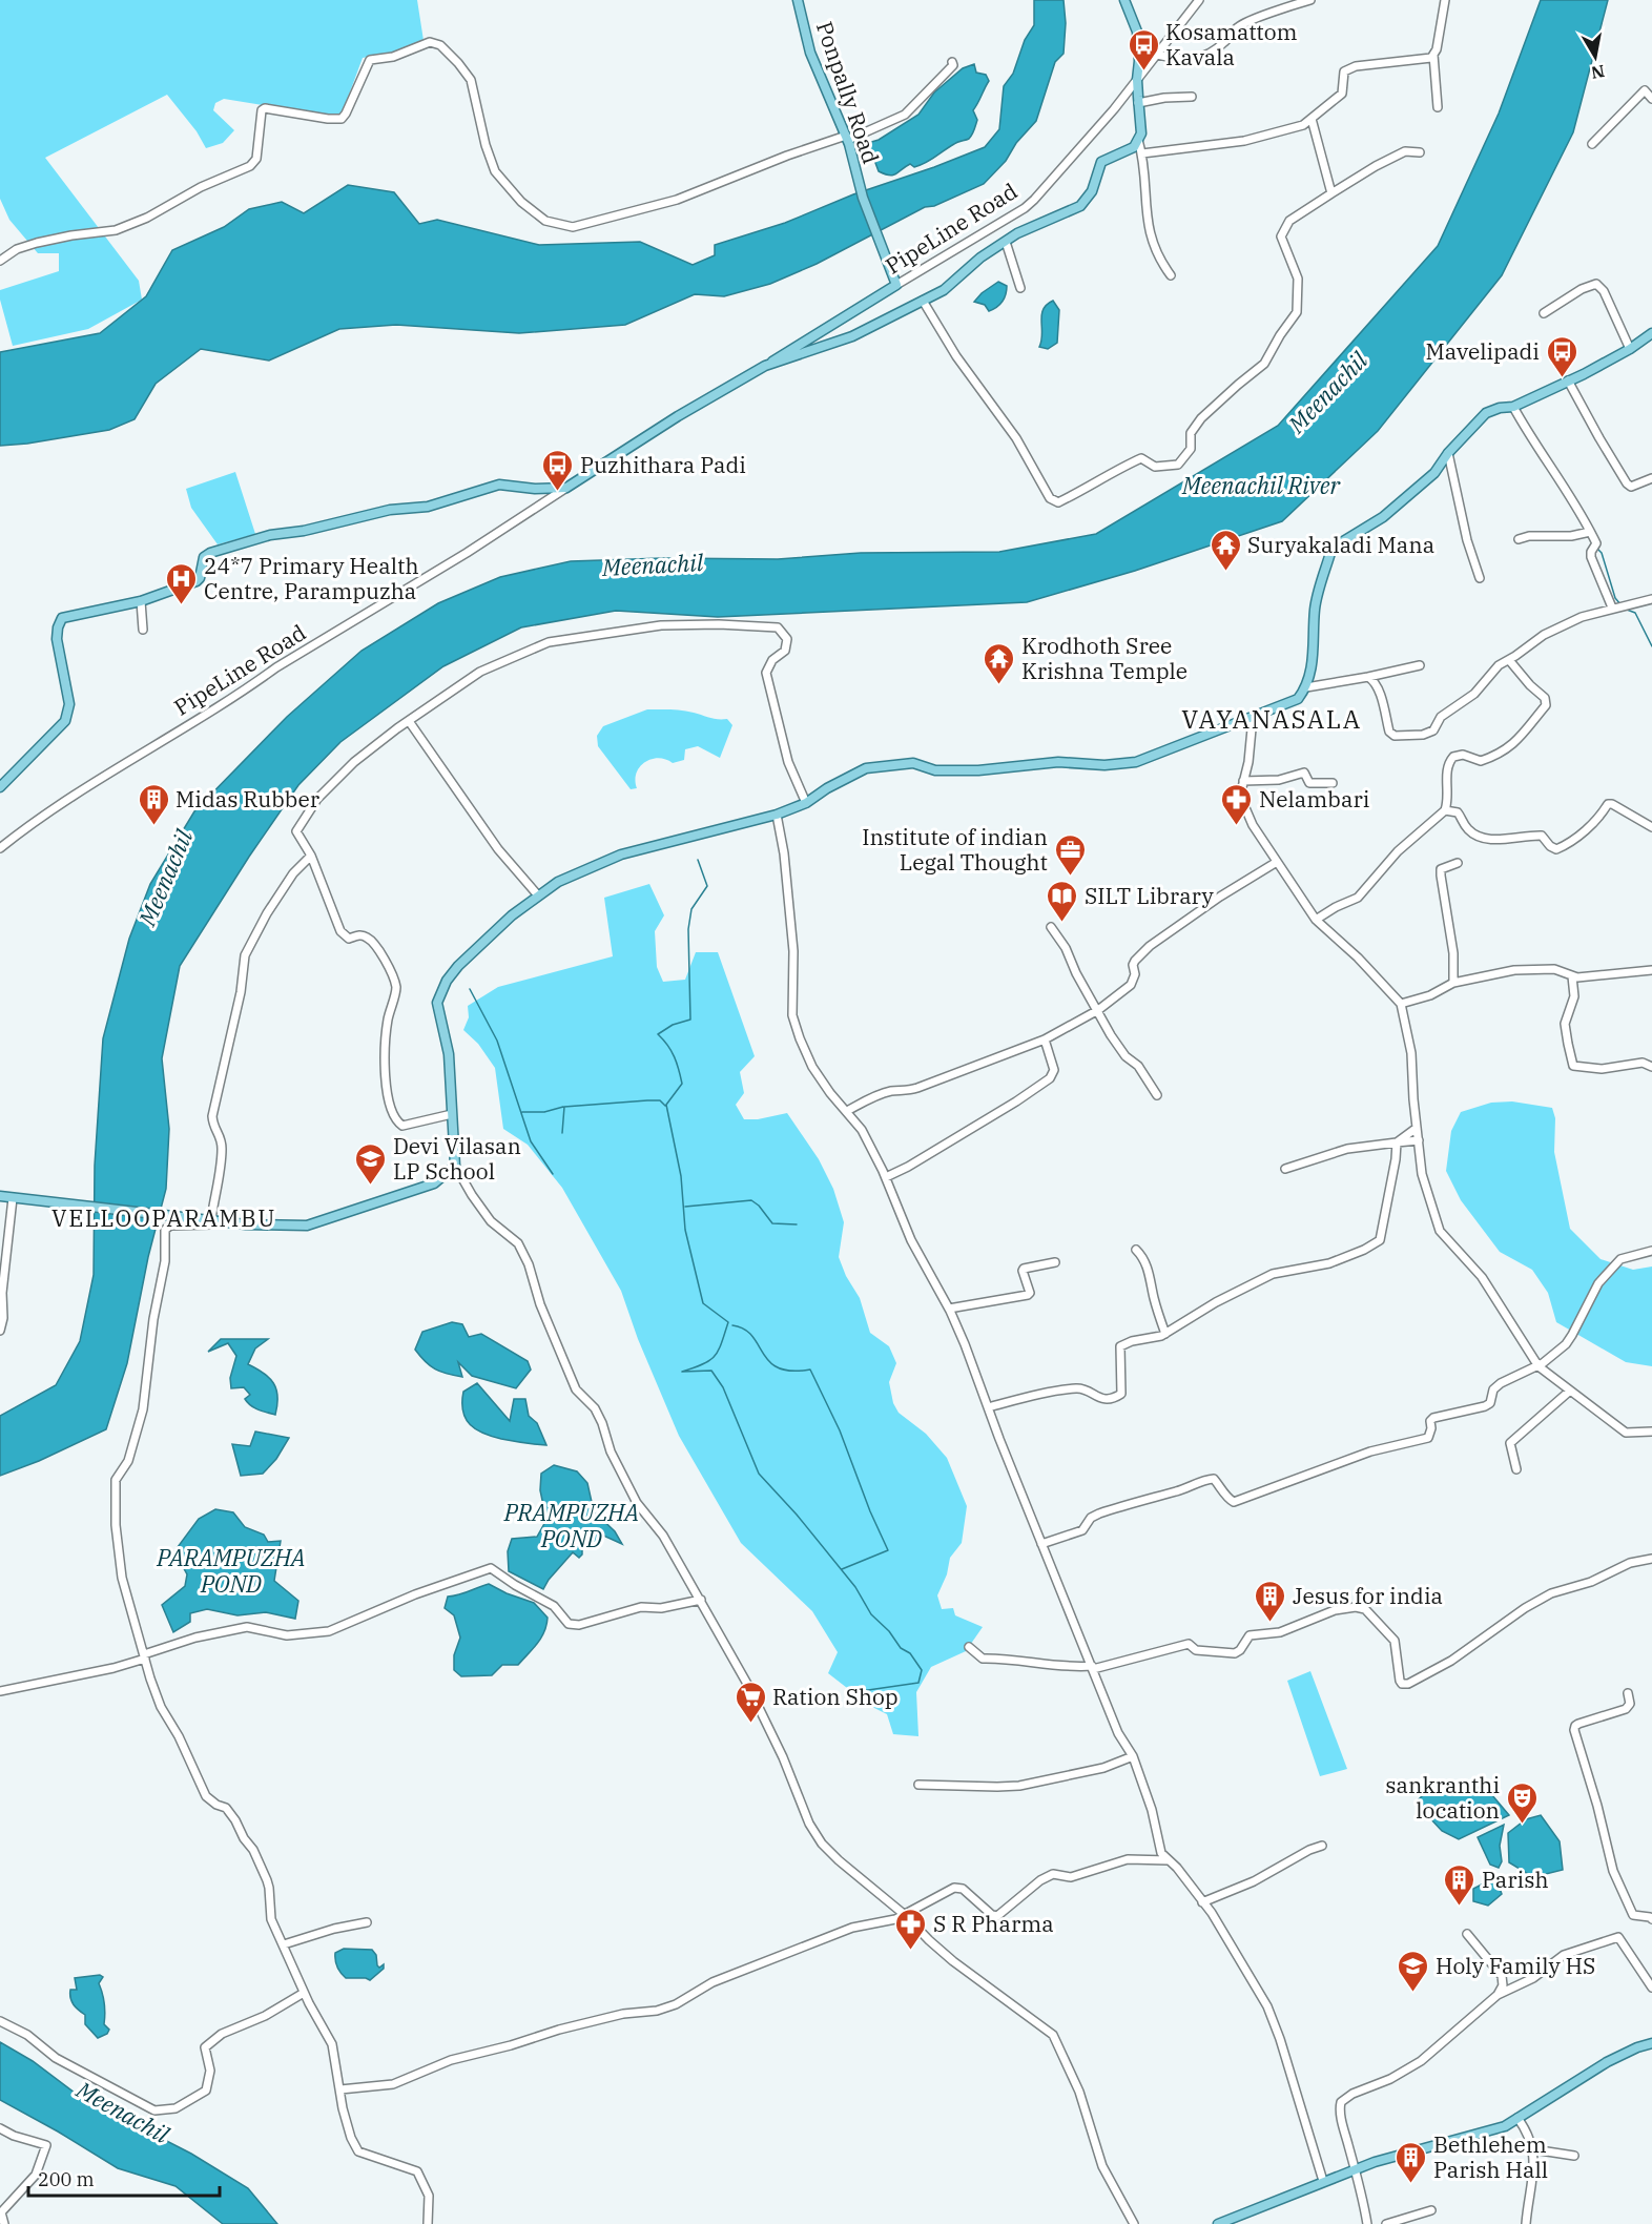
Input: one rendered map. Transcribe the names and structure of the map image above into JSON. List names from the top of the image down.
{
  "streets": {
    "main road": ["Ponpally Road", "PipeLine Road"]
  },
  "crossings": [
    ["Ponpally Road", "PipeLine Road"]
  ],
  "districts": ["VAYANASALA", "VELLOOPARAMBU"],
  "water": [
    "Meenachil",
    "Meenachil River",
    "PRAMPUZHA POND",
    "PARAMPUZHA POND"
  ],
  "places": {
    "bus stop": ["Kosamattom Kavala", "Mavelipadi", "Puzhithara Padi"],
    "temple": ["Suryakaladi Mana", "Krodhoth Sree Krishna Temple"],
    "hospital": ["24*7 Primary Health Centre, Parampuzha"],
    "building": [
      "Midas Rubber",
      "Jesus for india",
      "Parish",
      "Bethlehem Parish Hall"
    ],
    "pharmacy": ["Nelambari", "S R Pharma"],
    "office": ["Institute of indian Legal Thought"],
    "library": ["SILT Library"],
    "school or university": ["Devi Vilasan LP School", "Holy Family HS"],
    "supermarket": ["Ration Shop"],
    "theatre": ["sankranthi location"]
  },
  "scale_bar": "200 m",
  "north": "bottom"
}
